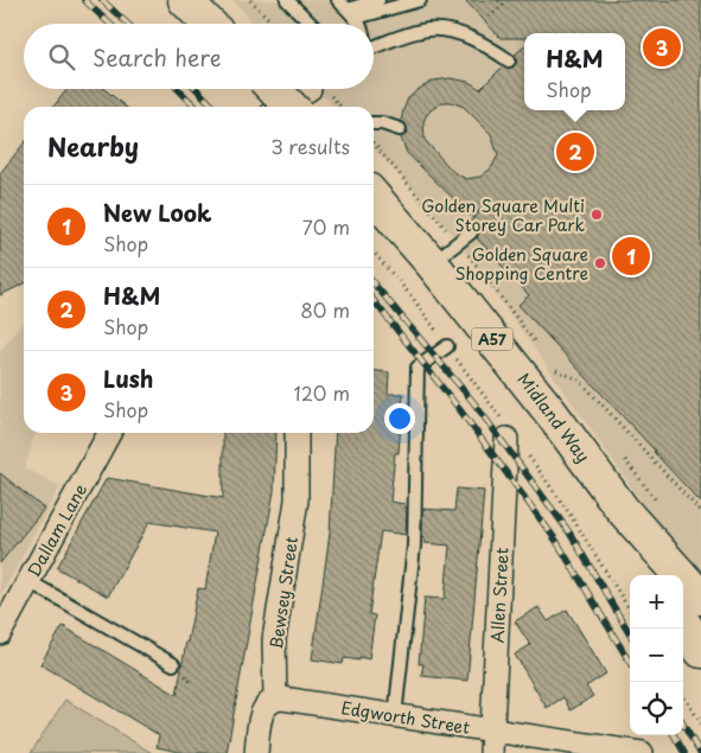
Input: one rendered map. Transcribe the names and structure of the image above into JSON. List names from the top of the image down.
{
  "streets": {
    "highway": ["A57", "Midland Way"],
    "street": [
      "Dallam Lane",
      "Bewsey Street",
      "Allen Street",
      "Edgworth Street"
    ]
  },
  "crossings": [
    ["Bewsey Street", "Edgworth Street"],
    ["Allen Street", "Edgworth Street"]
  ],
  "places": ["Golden Square Multi Storey Car Park", "Golden Square Shopping Centre"],
  "page": {
    "search": "Search here",
    "pins": ["3", "2", "1"],
    "popup": ["H&M", "Shop"],
    "heading": ["Nearby", "3 results"],
    "list": [
      {
        "mark": "1",
        "name": "New Look",
        "note": "Shop",
        "value": "70 m"
      },
      {
        "mark": "2",
        "name": "H&M",
        "note": "Shop",
        "value": "80 m"
      },
      {
        "mark": "3",
        "name": "Lush",
        "note": "Shop",
        "value": "120 m"
      }
    ],
    "map_buttons": ["+", "−"]
  }
}
